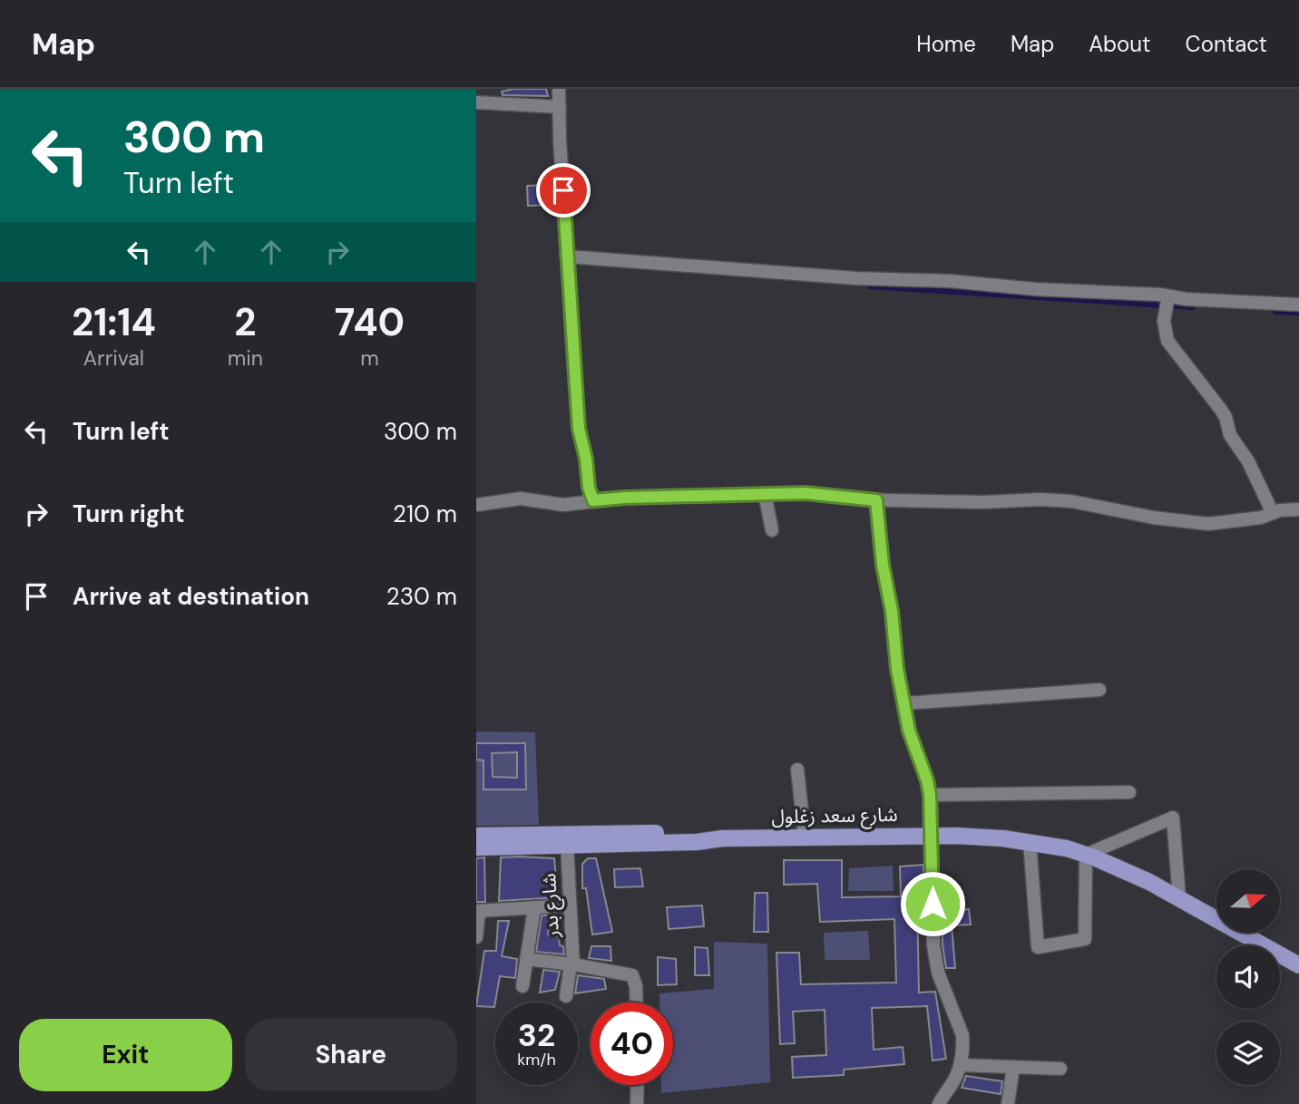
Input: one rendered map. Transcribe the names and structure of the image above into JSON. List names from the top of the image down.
{
  "streets": {
    "main road": ["شارع سعد زغلول"],
    "street": ["شارع بدر"]
  },
  "crossings": [
    ["شارع سعد زغلول", "شارع بدر"]
  ],
  "north": "right",
  "page": {
    "header": "Map",
    "nav": [
      "Home",
      "Map",
      "About",
      "Contact"
    ],
    "turn": ["300 m", "Turn left"],
    "eta": [
      "21:14",
      "Arrival",
      "2",
      "min",
      "740",
      "m"
    ],
    "list": [
      {
        "name": "Turn left",
        "value": "300 m"
      },
      {
        "name": "Turn right",
        "value": "210 m"
      },
      {
        "name": "Arrive at destination",
        "value": "230 m"
      }
    ],
    "speed": "32 km/h",
    "limit": "40",
    "buttons": ["Exit", "Share"]
  }
}
